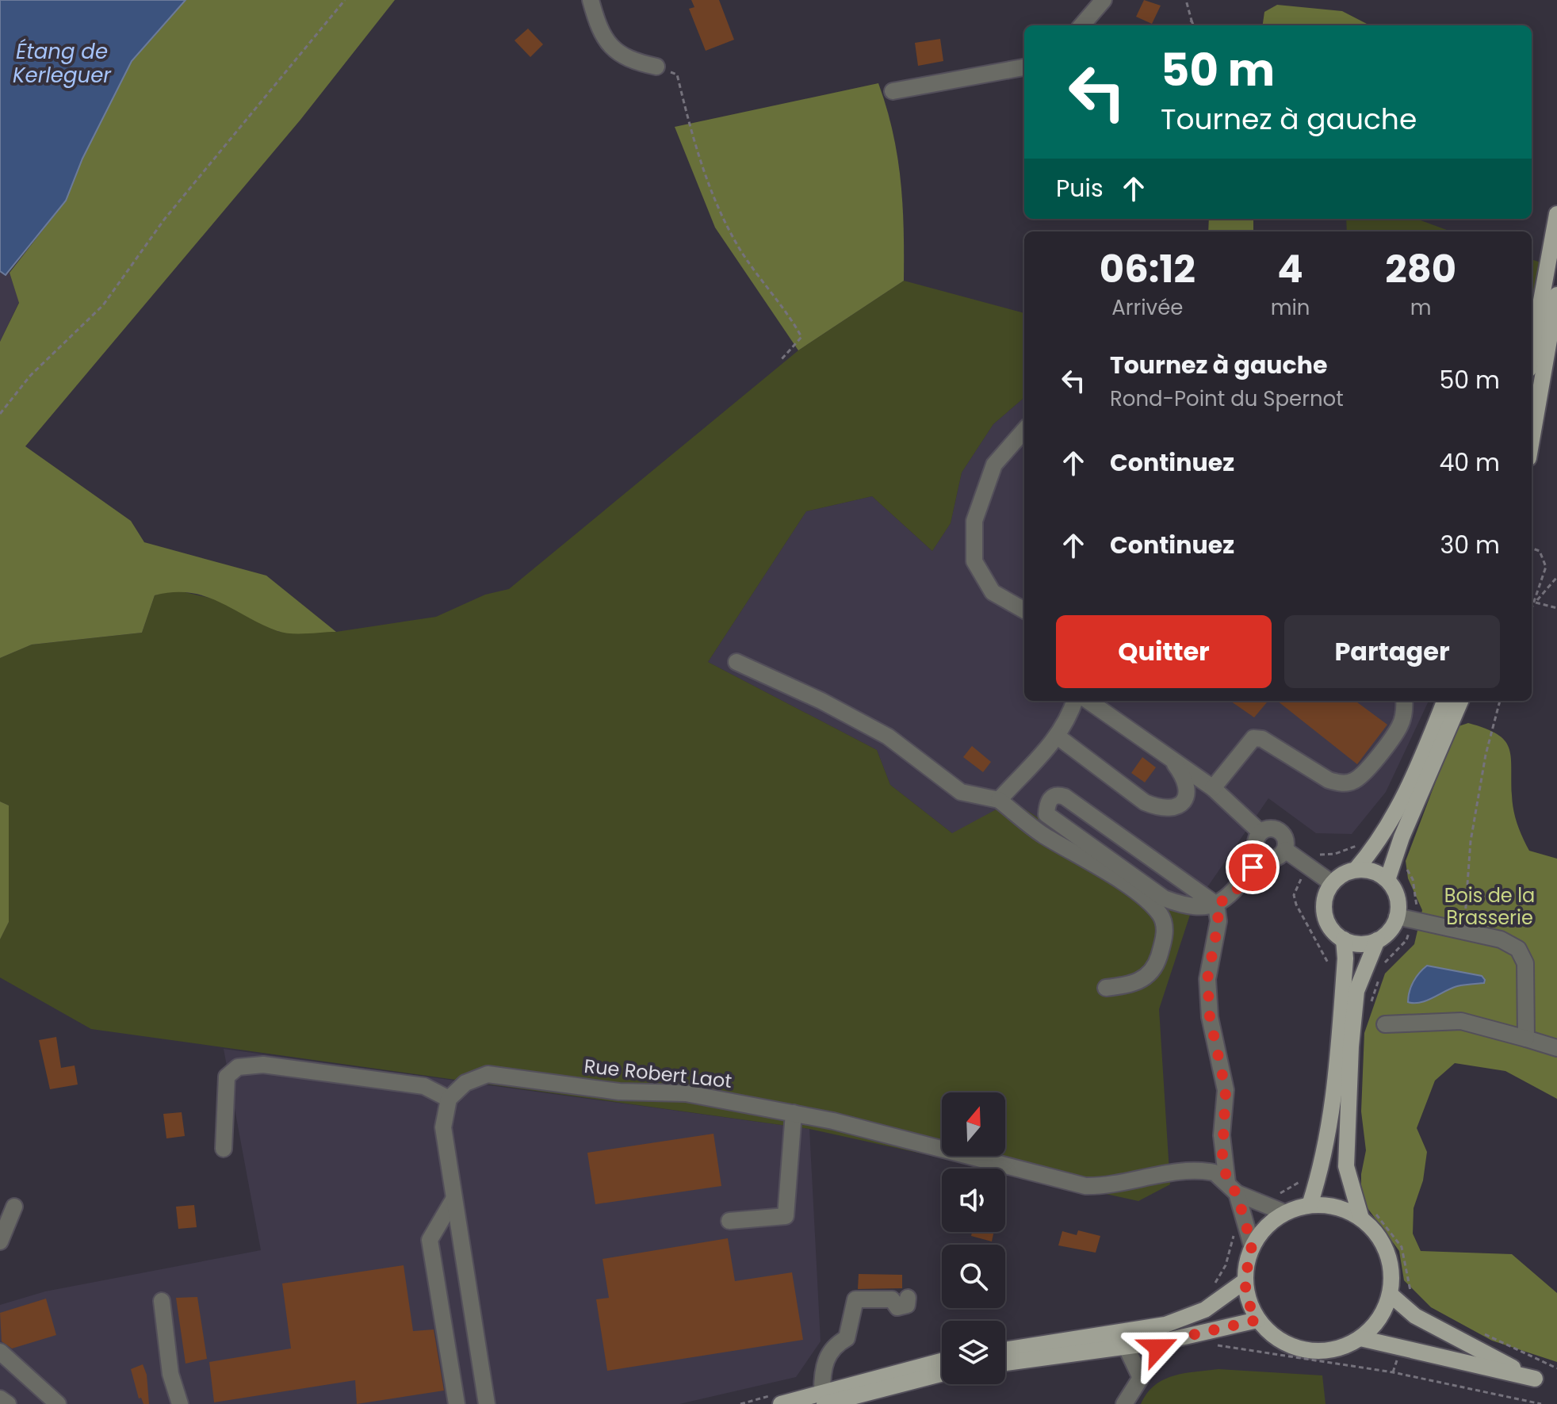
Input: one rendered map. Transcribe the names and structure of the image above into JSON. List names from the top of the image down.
{
  "streets": {
    "street": ["Rue Robert Laot"]
  },
  "water": ["Étang de Kerleguer"],
  "parks": ["Bois de la Brasserie"],
  "north": "top",
  "page": {
    "turn": ["50 m", "Tournez à gauche"],
    "then": "Puis",
    "eta": [
      "06:12",
      "Arrivée",
      "4",
      "min",
      "280",
      "m"
    ],
    "list": [
      {
        "name": "Tournez à gauche",
        "note": "Rond-Point du Spernot",
        "value": "50 m"
      },
      {
        "name": "Continuez",
        "value": "40 m"
      },
      {
        "name": "Continuez",
        "value": "30 m"
      }
    ],
    "buttons": ["Quitter", "Partager"]
  }
}
